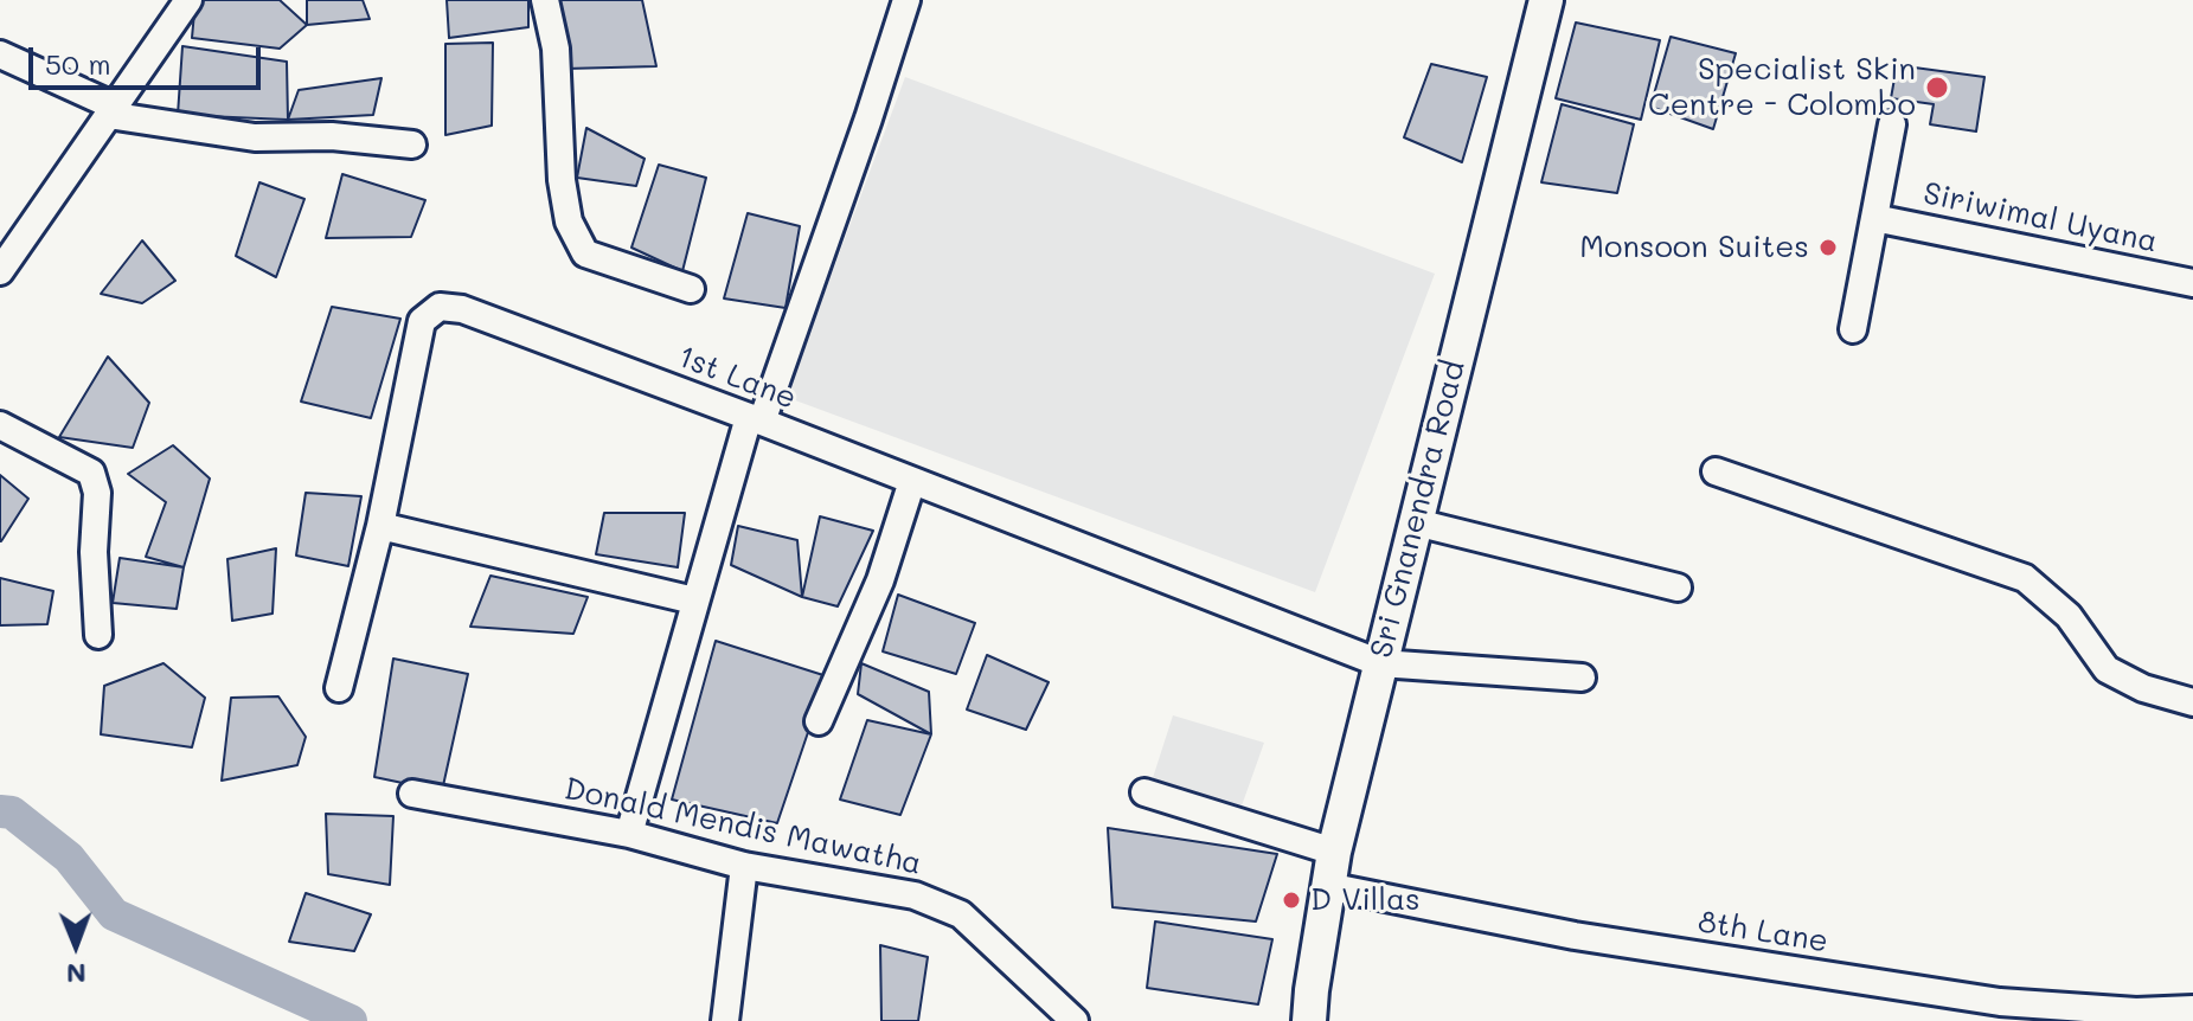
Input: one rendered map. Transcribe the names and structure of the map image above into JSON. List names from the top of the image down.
{
  "streets": {
    "street": [
      "Siriwimal Uyana",
      "1st Lane",
      "Sri Gnanendra Road",
      "Donald Mendis Mawatha",
      "8th Lane"
    ]
  },
  "crossings": [
    ["1st Lane", "Sri Gnanendra Road"],
    ["Sri Gnanendra Road", "8th Lane"]
  ],
  "places": ["Specialist Skin Centre - Colombo", "Monsoon Suites", "D Villas"],
  "scale_bar": "50 m",
  "north": "bottom"
}
